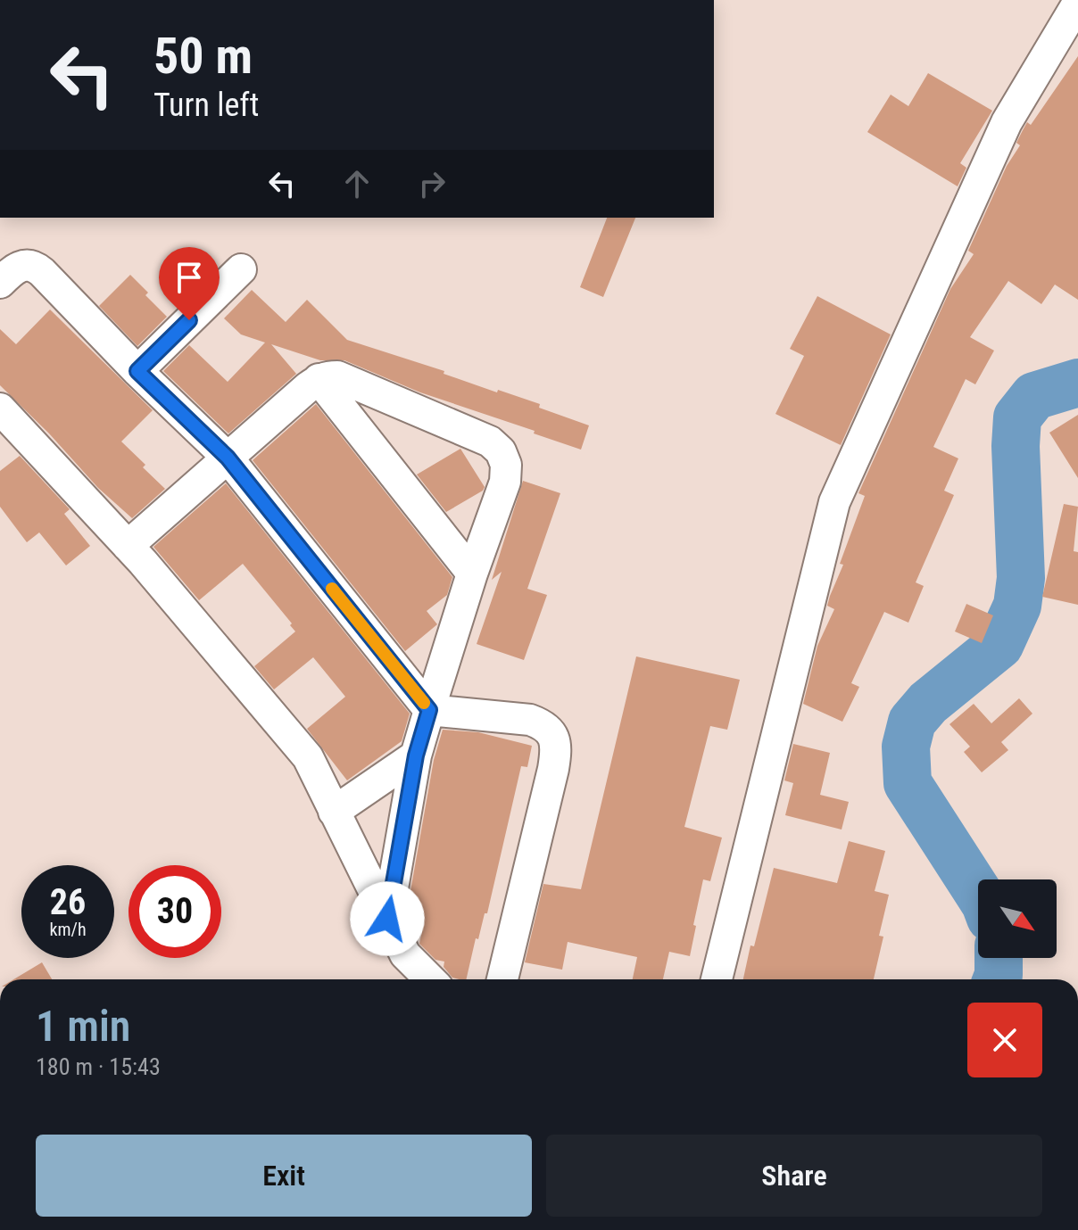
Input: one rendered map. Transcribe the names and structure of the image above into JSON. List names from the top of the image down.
{
  "north": "bottom right",
  "page": {
    "turn": ["50 m", "Turn left"],
    "speed": "26 km/h",
    "limit": "30",
    "heading": ["1 min", "180 m · 15:43"],
    "buttons": ["Exit", "Share"]
  }
}
